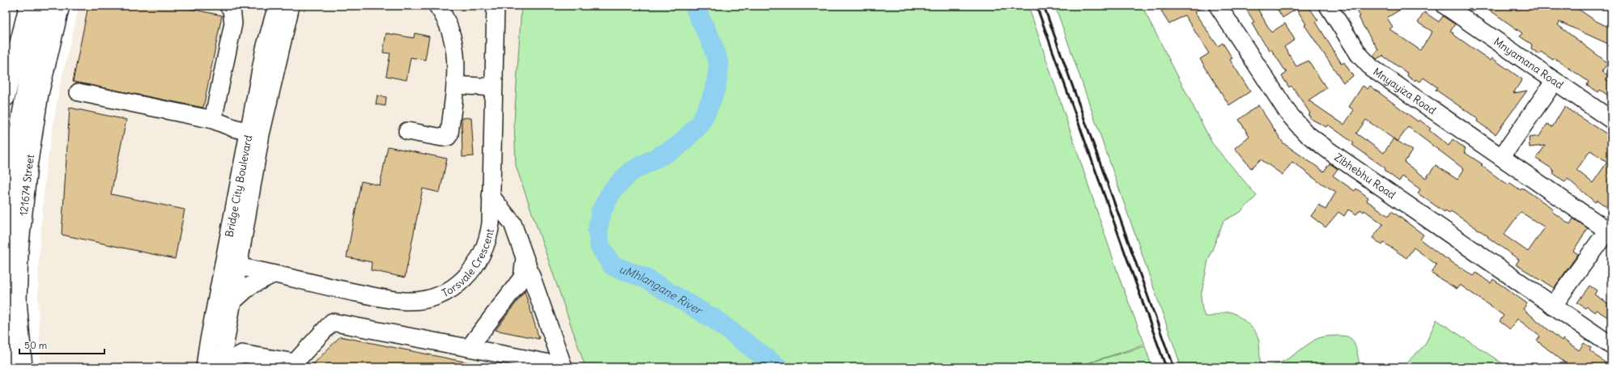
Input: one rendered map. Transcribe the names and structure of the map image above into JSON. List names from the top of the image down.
{
  "streets": {
    "street": [
      "Mnyamana Road",
      "Mnyayiza Road",
      "Zibhebhu Road",
      "121674 Street",
      "Bridge City Boulevard",
      "Torsvale Crescent"
    ]
  },
  "crossings": [
    ["Bridge City Boulevard", "Torsvale Crescent"]
  ],
  "water": ["uMhlangane River"],
  "scale_bar": "50 m"
}
